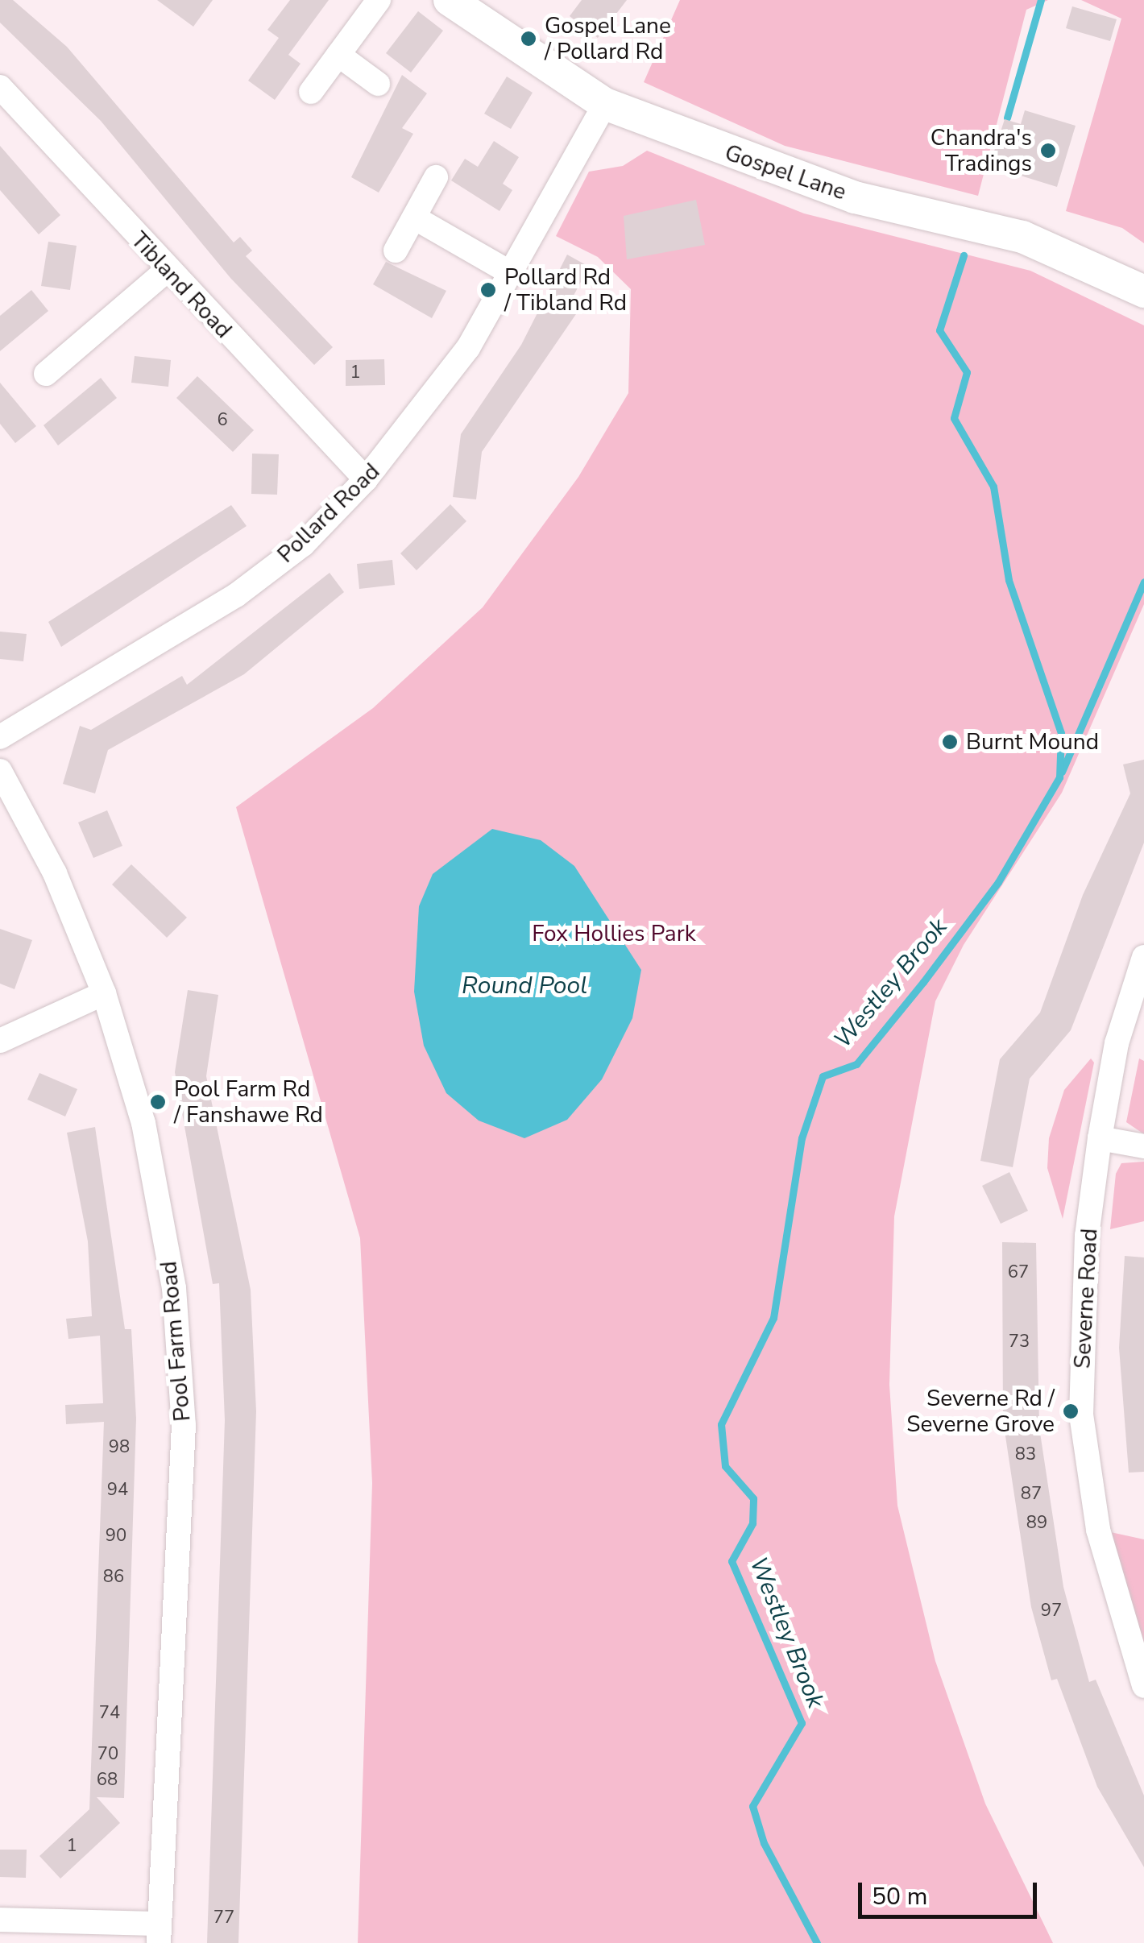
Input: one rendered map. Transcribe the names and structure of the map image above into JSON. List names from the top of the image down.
{
  "streets": {
    "street": [
      "Gospel Lane",
      "Tibland Road",
      "Pollard Road",
      "Severne Road",
      "Pool Farm Road"
    ]
  },
  "crossings": [
    ["Gospel Lane", "Pollard Road"],
    ["Tibland Road", "Pollard Road"]
  ],
  "water": ["Westley Brook", "Round Pool"],
  "parks": ["Fox Hollies Park"],
  "places": [
    "Gospel Lane / Pollard Rd",
    "Chandra's Tradings",
    "Pollard Rd / Tibland Rd",
    "Burnt Mound",
    "Pool Farm Rd / Fanshawe Rd",
    "Severne Rd / Severne Grove"
  ],
  "house_numbers": [
    "1",
    "6",
    "67",
    "73",
    "98",
    "83",
    "94",
    "87",
    "89",
    "90",
    "86",
    "97",
    "74",
    "70",
    "68",
    "1",
    "77"
  ],
  "scale_bar": "50 m"
}
